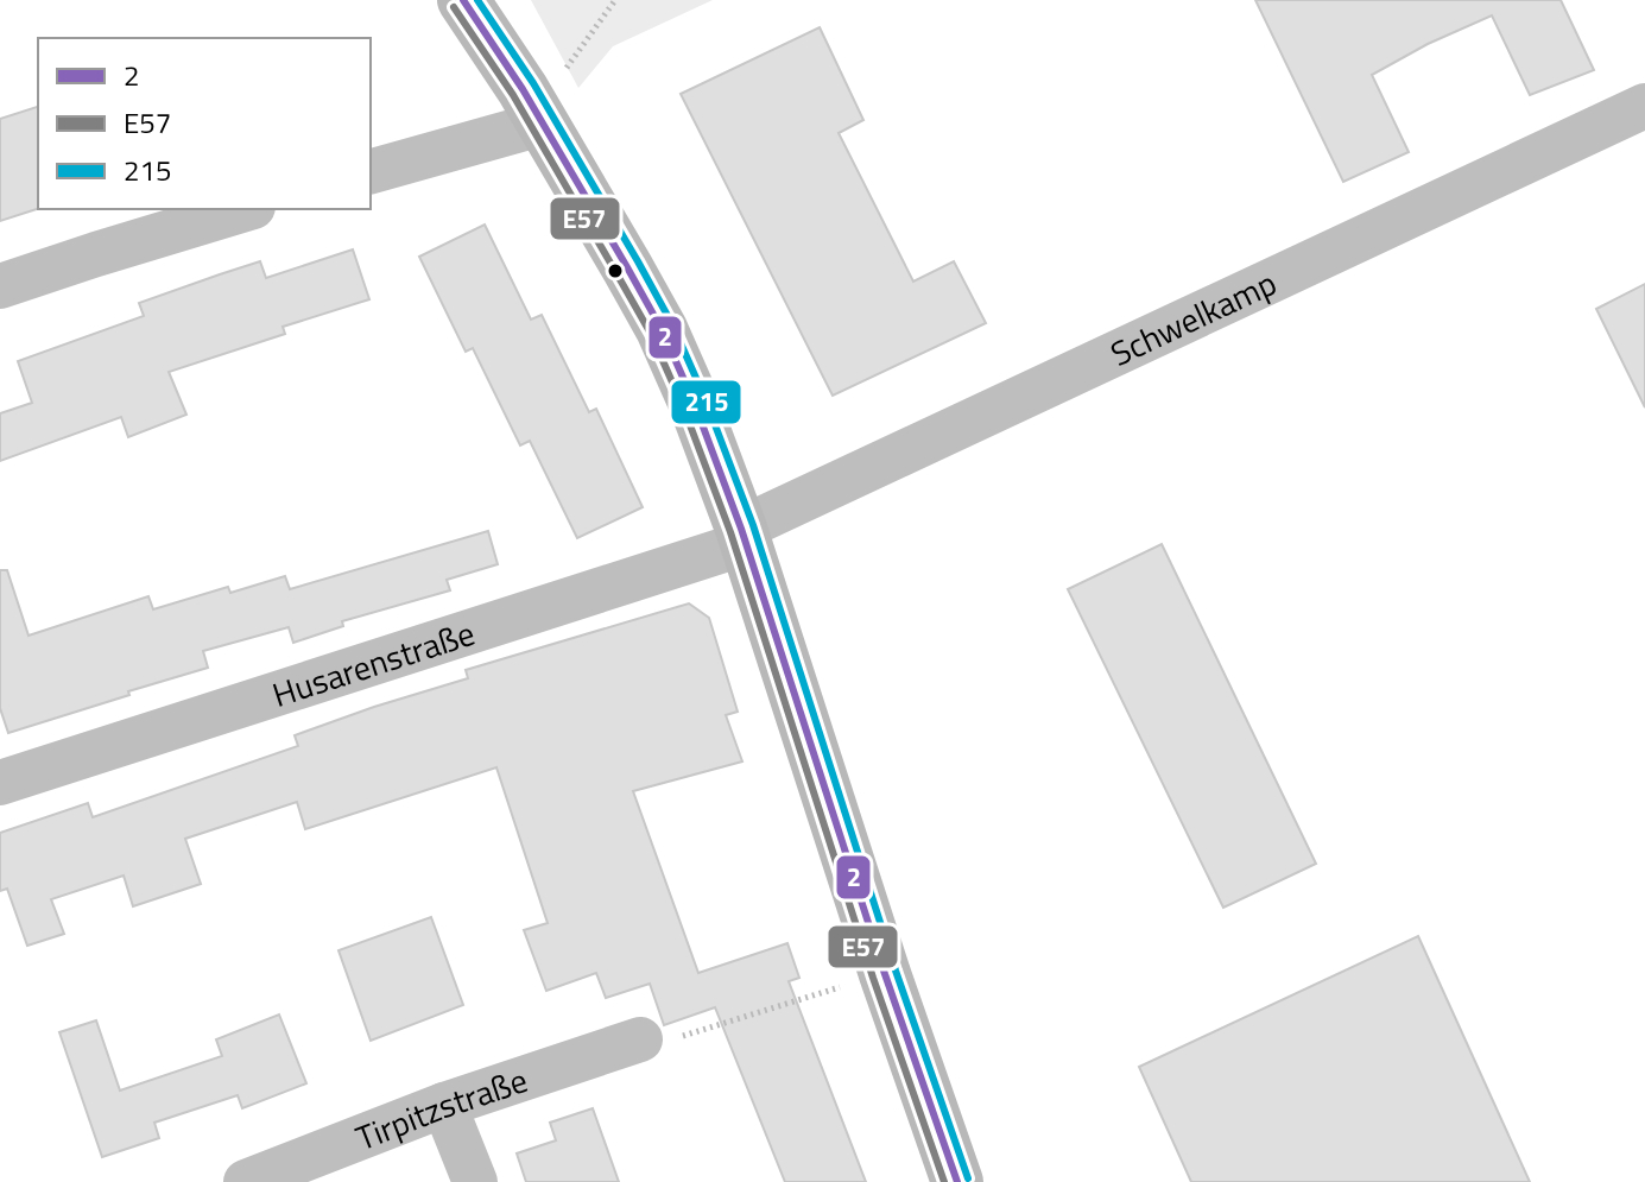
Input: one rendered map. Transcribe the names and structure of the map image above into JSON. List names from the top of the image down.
{
  "streets": {
    "street": ["Schwelkamp", "Husarenstraße", "Tirpitzstraße"]
  },
  "crossings": [
    ["Schwelkamp", "Husarenstraße"]
  ],
  "lines": ["transit line 2", "transit line 215", "transit line E57"],
  "legend": ["2", "E57", "215"]
}
